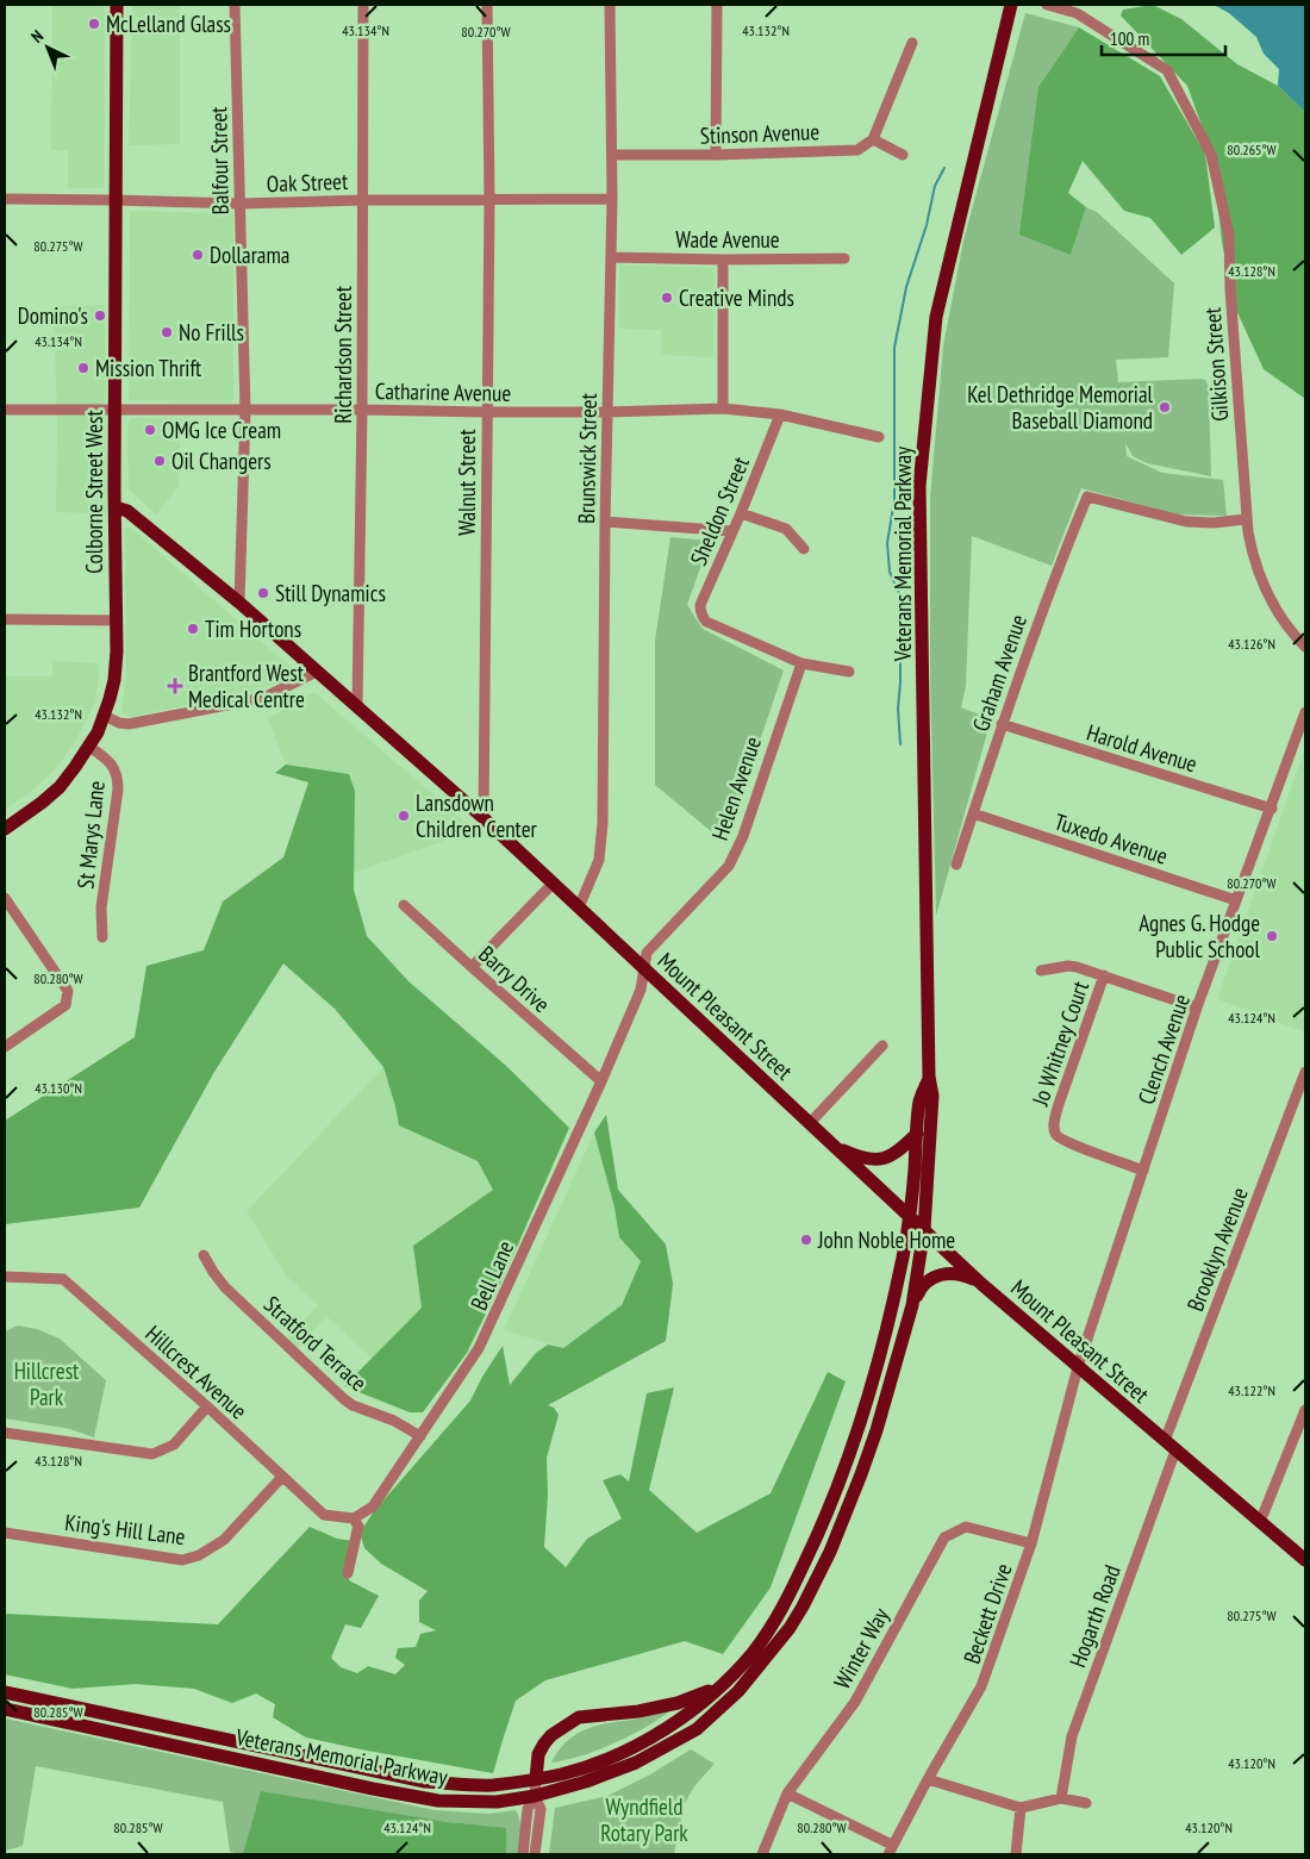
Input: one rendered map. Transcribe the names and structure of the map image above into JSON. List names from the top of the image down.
{
  "streets": {
    "main road": ["Colborne Street West", "Veterans Memorial Parkway", "Mount Pleasant Street"],
    "street": [
      "Stinson Avenue",
      "Balfour Street",
      "Oak Street",
      "Wade Avenue",
      "Richardson Street",
      "Gilkison Street",
      "Catharine Avenue",
      "Brunswick Street",
      "Walnut Street",
      "Sheldon Street",
      "Graham Avenue",
      "Harold Avenue",
      "Helen Avenue",
      "St Marys Lane",
      "Tuxedo Avenue",
      "Barry Drive",
      "Jo Whitney Court",
      "Clench Avenue",
      "Brooklyn Avenue",
      "Bell Lane",
      "Stratford Terrace",
      "Hillcrest Avenue",
      "King's Hill Lane",
      "Beckett Drive",
      "Hogarth Road",
      "Winter Way"
    ]
  },
  "crossings": [
    ["Stinson Avenue", "Brunswick Street"],
    ["Balfour Street", "Oak Street"],
    ["Balfour Street", "Catharine Avenue"],
    ["Balfour Street", "Mount Pleasant Street"],
    ["Oak Street", "Richardson Street"],
    ["Oak Street", "Brunswick Street"],
    ["Oak Street", "Walnut Street"],
    ["Oak Street", "Colborne Street West"],
    ["Wade Avenue", "Brunswick Street"],
    ["Richardson Street", "Catharine Avenue"],
    ["Richardson Street", "Mount Pleasant Street"],
    ["Gilkison Street", "Graham Avenue"],
    ["Catharine Avenue", "Brunswick Street"],
    ["Catharine Avenue", "Walnut Street"],
    ["Catharine Avenue", "Colborne Street West"],
    ["Catharine Avenue", "Sheldon Street"],
    ["Brunswick Street", "Mount Pleasant Street"],
    ["Walnut Street", "Mount Pleasant Street"],
    ["Colborne Street West", "St Marys Lane"],
    ["Colborne Street West", "Mount Pleasant Street"],
    ["Sheldon Street", "Helen Avenue"],
    ["Veterans Memorial Parkway", "Mount Pleasant Street"],
    ["Graham Avenue", "Harold Avenue"],
    ["Graham Avenue", "Tuxedo Avenue"],
    ["Harold Avenue", "Clench Avenue"],
    ["Helen Avenue", "Mount Pleasant Street"],
    ["Helen Avenue", "Bell Lane"],
    ["Tuxedo Avenue", "Clench Avenue"],
    ["Barry Drive", "Bell Lane"],
    ["Mount Pleasant Street", "Clench Avenue"],
    ["Mount Pleasant Street", "Brooklyn Avenue"],
    ["Mount Pleasant Street", "Bell Lane"],
    ["Mount Pleasant Street", "Beckett Drive"],
    ["Mount Pleasant Street", "Hogarth Road"],
    ["Jo Whitney Court", "Clench Avenue"],
    ["Clench Avenue", "Beckett Drive"],
    ["Brooklyn Avenue", "Hogarth Road"],
    ["Bell Lane", "Stratford Terrace"],
    ["Bell Lane", "Hillcrest Avenue"],
    ["Hillcrest Avenue", "King's Hill Lane"],
    ["Beckett Drive", "Winter Way"]
  ],
  "parks": ["Hillcrest Park", "Wyndfield Rotary Park"],
  "places": {
    "other": [
      "McLelland Glass",
      "Dollarama",
      "Creative Minds",
      "Domino's",
      "No Frills",
      "Mission Thrift",
      "Kel Dethridge Memorial Baseball Diamond",
      "OMG Ice Cream",
      "Oil Changers",
      "Still Dynamics",
      "Tim Hortons",
      "Lansdown Children Center",
      "Agnes G. Hodge Public School",
      "John Noble Home"
    ],
    "health": ["Brantford West Medical Centre"]
  },
  "scale_bar": "100 m",
  "north": "top left",
  "coordinates": [
    "43.134°N",
    "43.132°N",
    "80.270°W",
    "80.265°W",
    "80.275°W",
    "43.128°N",
    "43.126°N",
    "80.280°W",
    "43.124°N",
    "43.130°N",
    "43.122°N",
    "80.285°W",
    "43.120°N"
  ]
}
